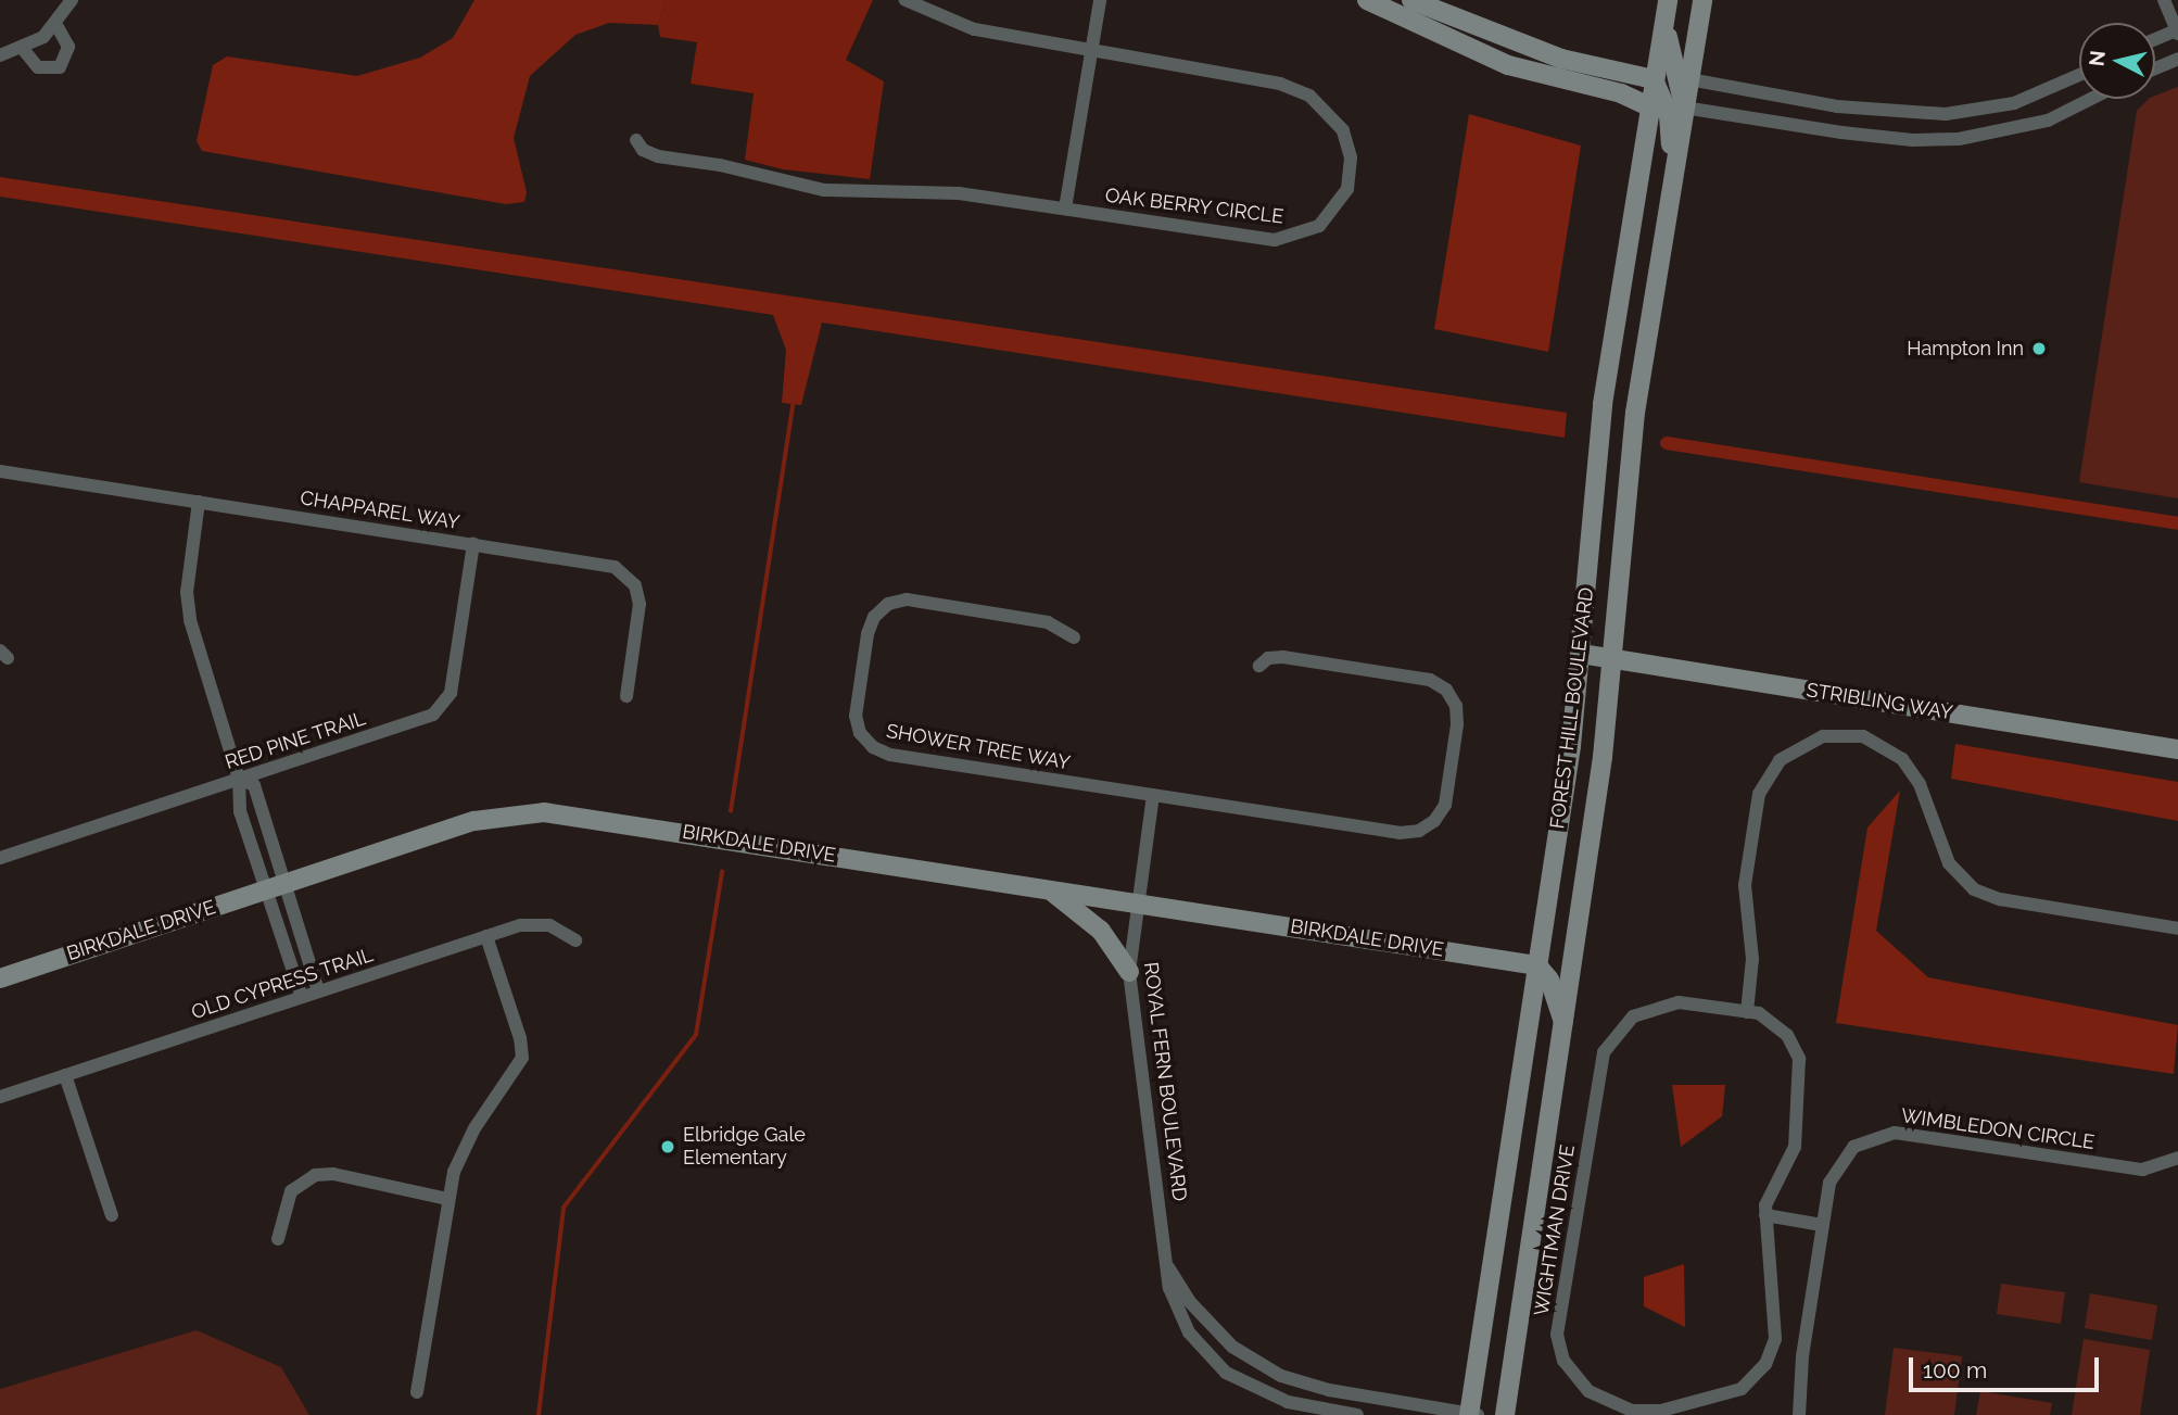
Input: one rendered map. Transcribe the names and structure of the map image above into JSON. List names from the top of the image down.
{
  "streets": {
    "main road": ["STRIBLING WAY", "FOREST HILL BOULEVARD", "BIRKDALE DRIVE"],
    "street": [
      "OAK BERRY CIRCLE",
      "CHAPPAREL WAY",
      "RED PINE TRAIL",
      "SHOWER TREE WAY",
      "OLD CYPRESS TRAIL",
      "ROYAL FERN BOULEVARD",
      "WIMBLEDON CIRCLE",
      "WIGHTMAN DRIVE"
    ]
  },
  "crossings": [
    ["CHAPPAREL WAY", "RED PINE TRAIL"],
    ["STRIBLING WAY", "FOREST HILL BOULEVARD"],
    ["FOREST HILL BOULEVARD", "BIRKDALE DRIVE"],
    ["FOREST HILL BOULEVARD", "ROYAL FERN BOULEVARD"],
    ["BIRKDALE DRIVE", "ROYAL FERN BOULEVARD"]
  ],
  "places": ["Hampton Inn", "Elbridge Gale Elementary"],
  "scale_bar": "100 m",
  "north": "left"
}
